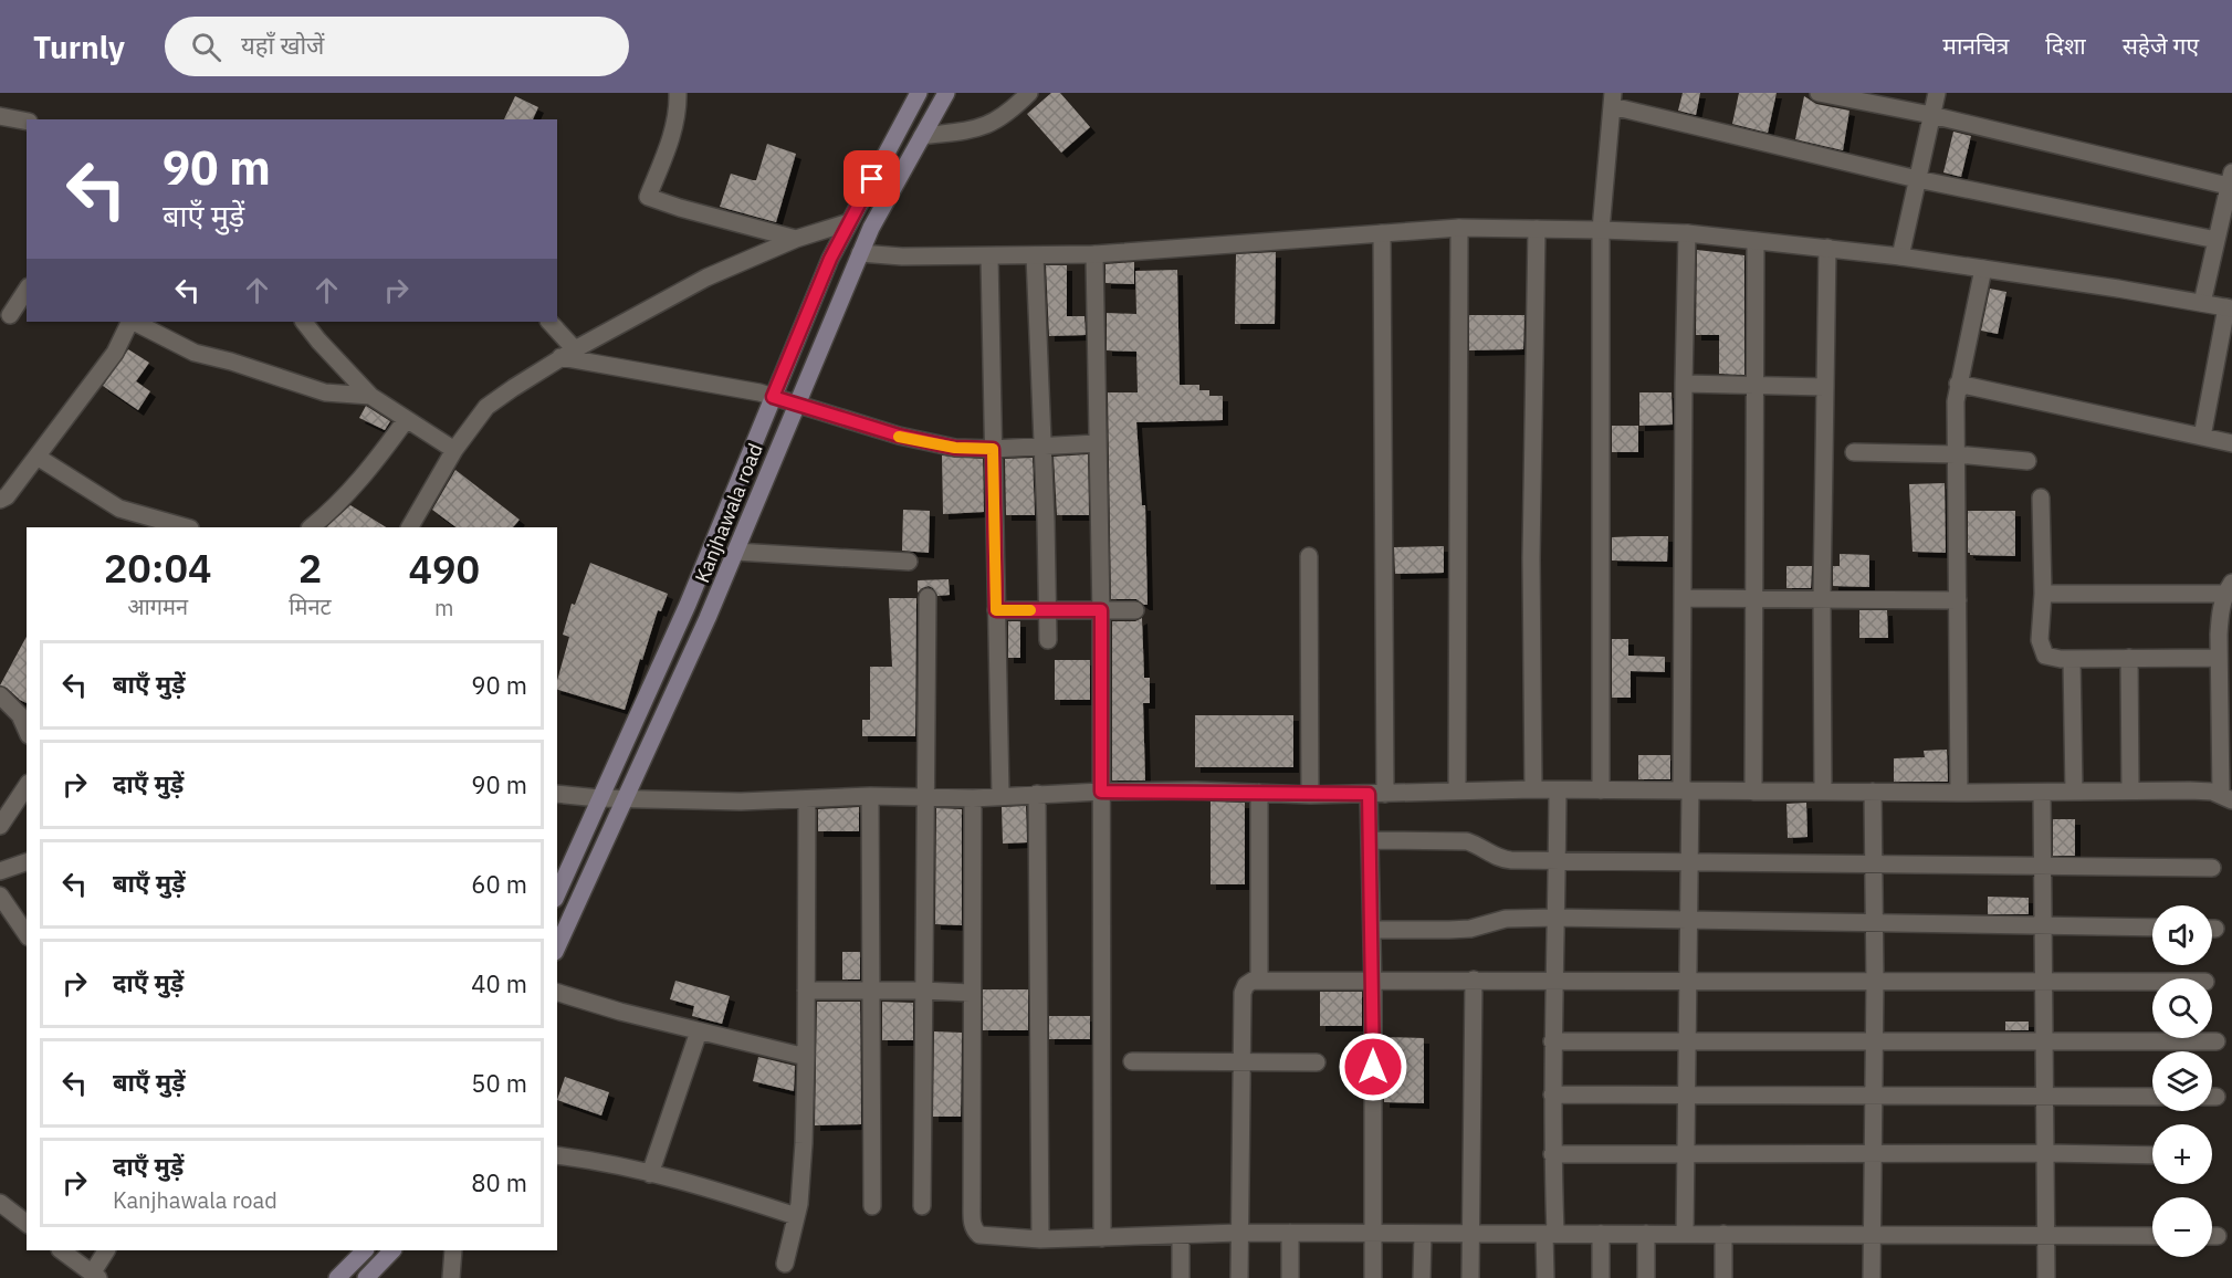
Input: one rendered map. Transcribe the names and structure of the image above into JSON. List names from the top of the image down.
{
  "streets": {
    "main road": ["Kanjhawala road"]
  },
  "page": {
    "header": "Turnly",
    "search": "यहाँ खोजें",
    "nav": ["मानचित्र", "दिशा", "सहेजे गए"],
    "turn": ["90 m", "बाएँ मुड़ें"],
    "eta": [
      "20:04",
      "आगमन",
      "2",
      "मिनट",
      "490",
      "m"
    ],
    "list": [
      {
        "name": "बाएँ मुड़ें",
        "value": "90 m"
      },
      {
        "name": "दाएँ मुड़ें",
        "value": "90 m"
      },
      {
        "name": "बाएँ मुड़ें",
        "value": "60 m"
      },
      {
        "name": "दाएँ मुड़ें",
        "value": "40 m"
      },
      {
        "name": "बाएँ मुड़ें",
        "value": "50 m"
      },
      {
        "name": "दाएँ मुड़ें",
        "note": "Kanjhawala road",
        "value": "80 m"
      }
    ],
    "map_buttons": ["+", "−"]
  }
}
